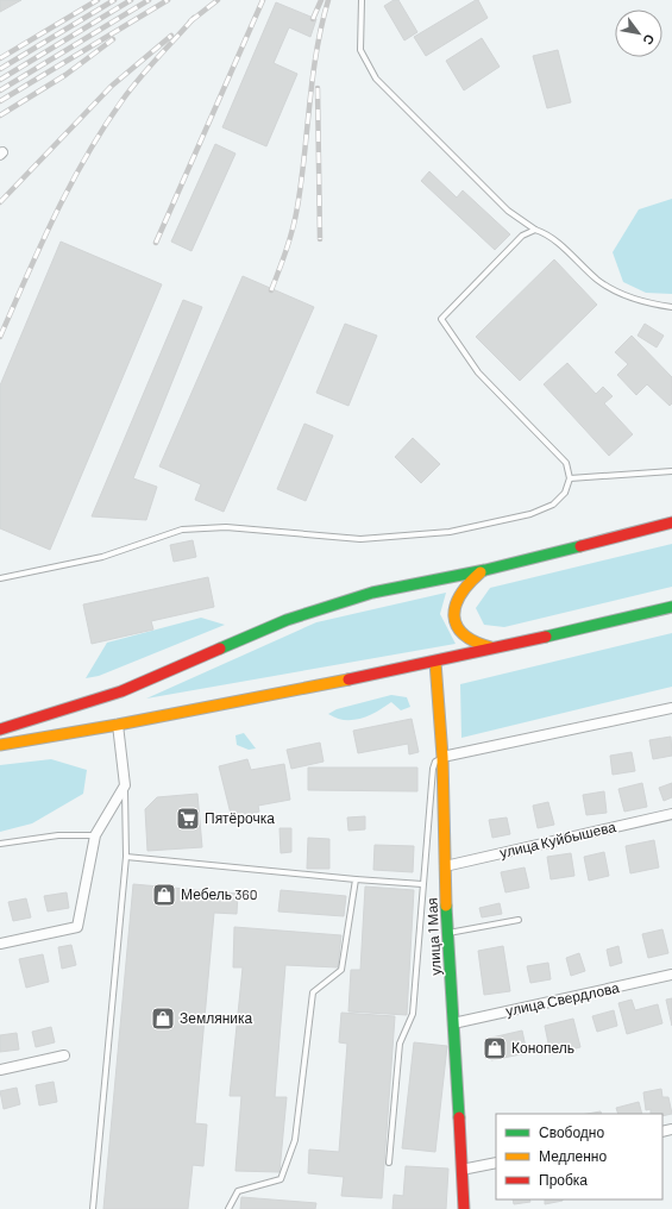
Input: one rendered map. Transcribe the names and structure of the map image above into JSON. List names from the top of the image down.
{
  "streets": {
    "main road": ["улица 1 Мая"],
    "street": ["улица Куйбышева", "улица Свердлова"]
  },
  "crossings": [
    ["улица Куйбышева", "улица 1 Мая"],
    ["улица 1 Мая", "улица Свердлова"]
  ],
  "places": {
    "supermarket": ["Пятёрочка"],
    "shop": ["Мебель 360", "Земляника", "Конопель"]
  },
  "legend": ["Свободно", "Медленно", "Пробка"],
  "north": "bottom right"
}
